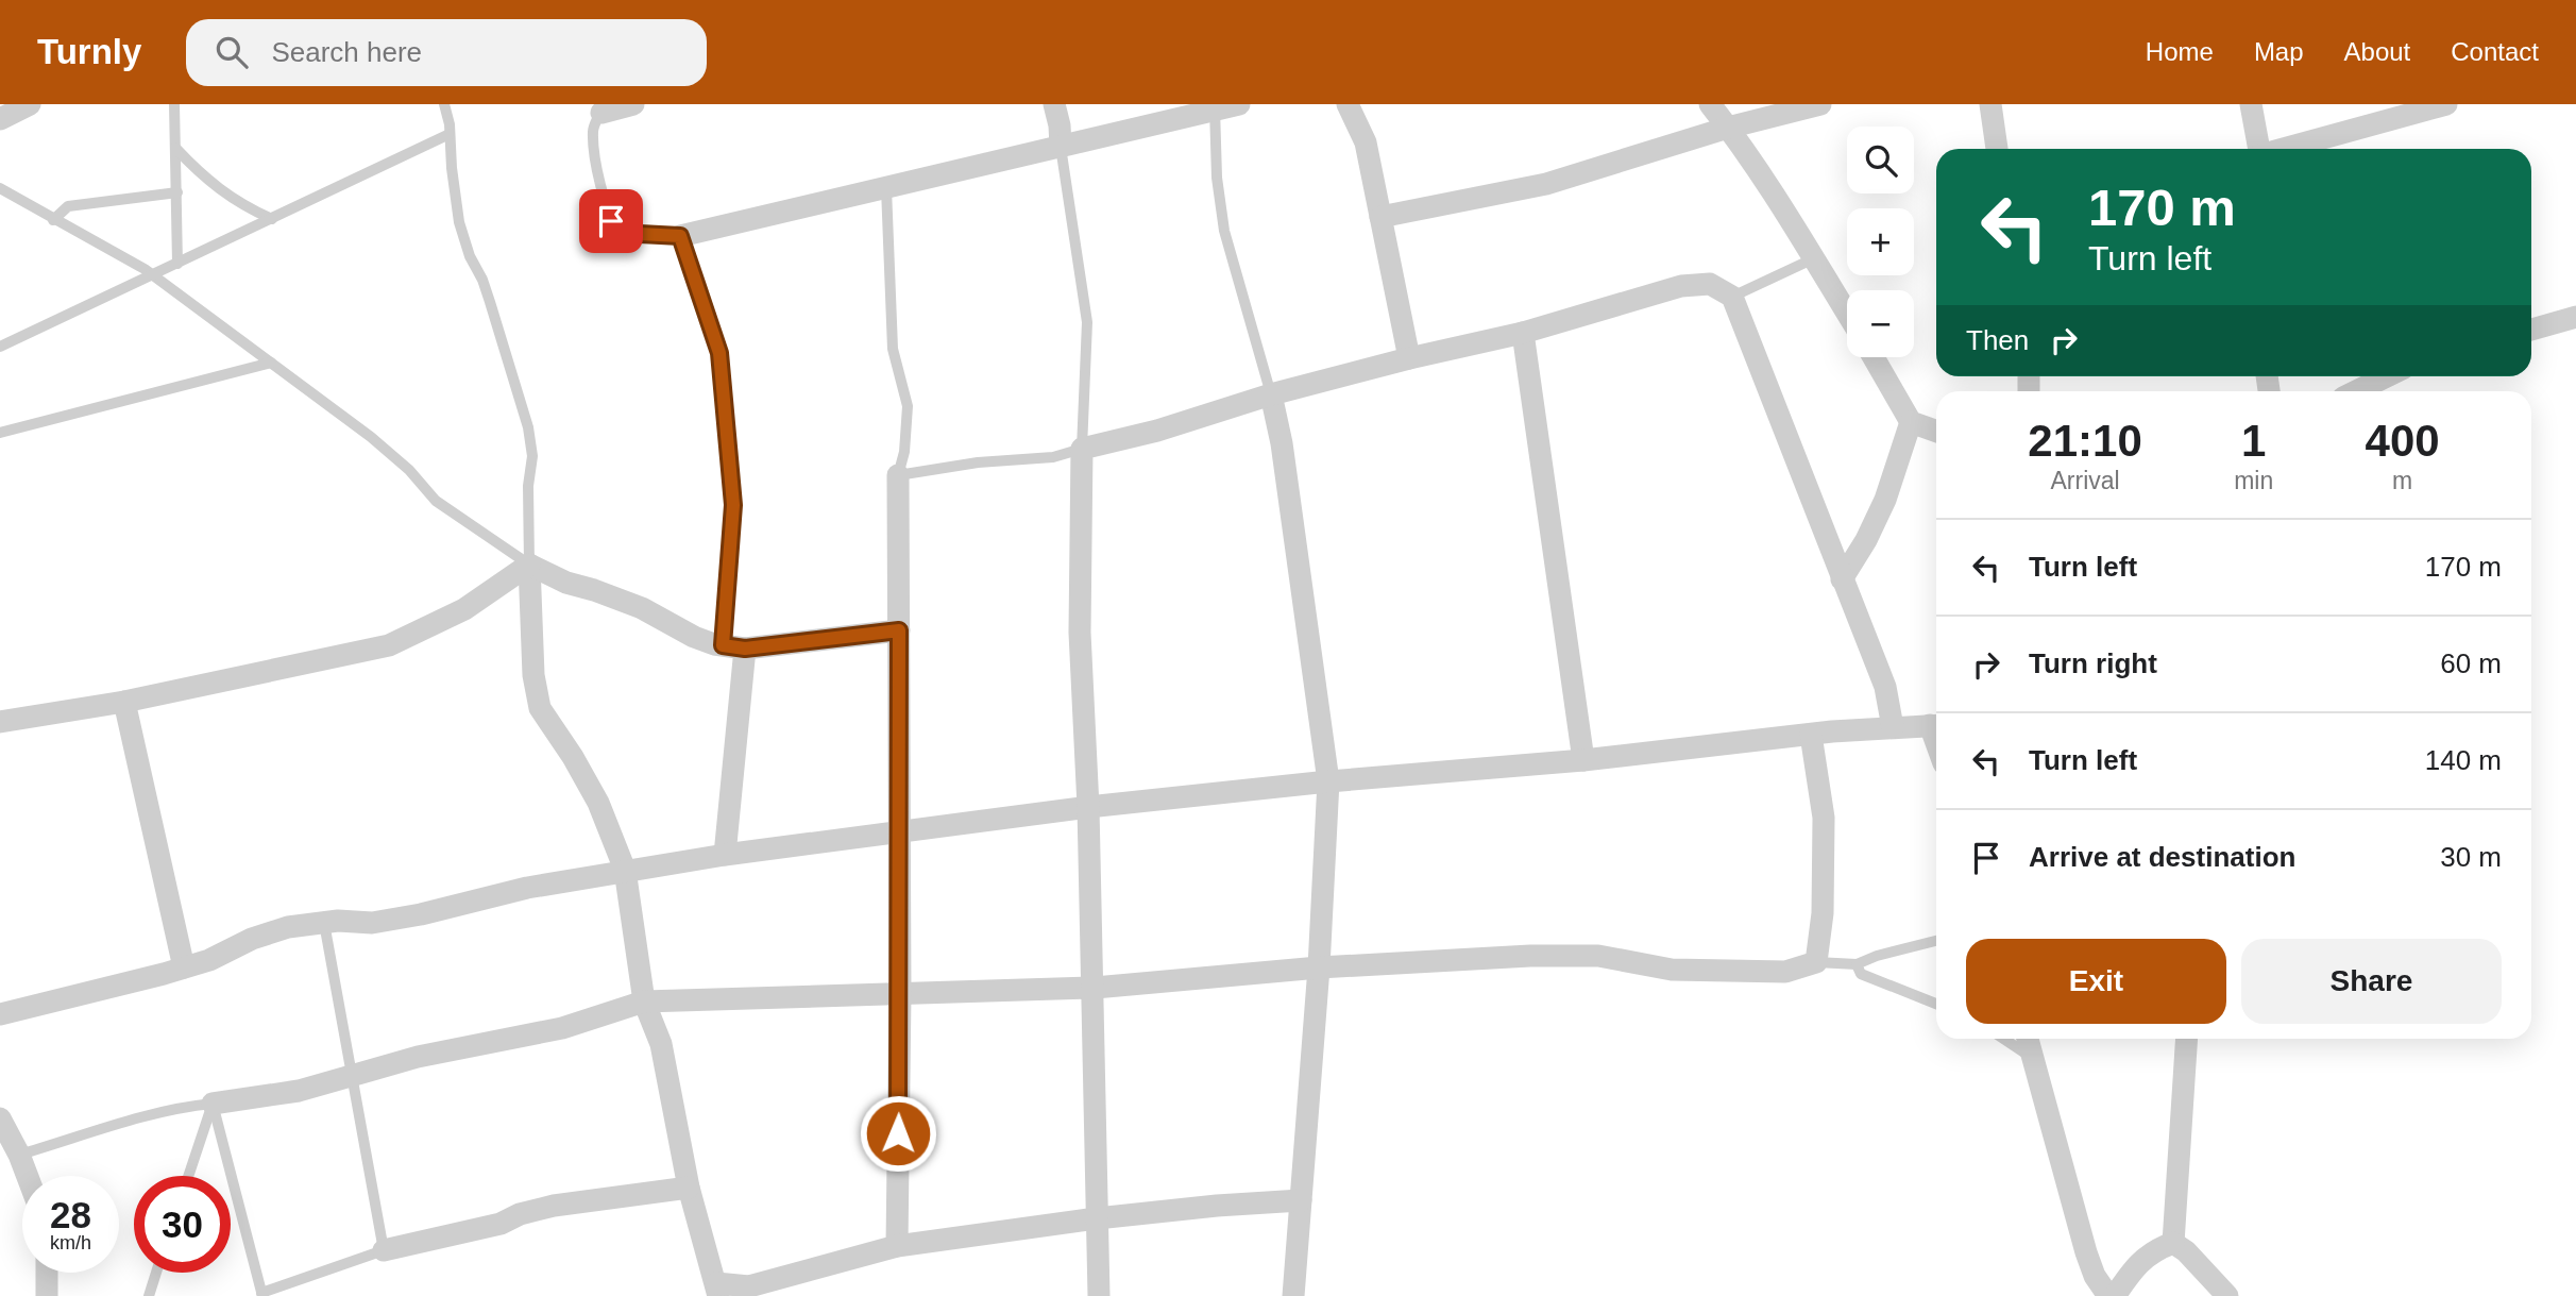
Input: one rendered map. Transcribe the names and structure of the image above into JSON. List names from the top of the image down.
{
  "page": {
    "header": "Turnly",
    "search": "Search here",
    "nav": [
      "Home",
      "Map",
      "About",
      "Contact"
    ],
    "map_buttons": ["+", "−"],
    "turn": ["170 m", "Turn left"],
    "then": "Then",
    "eta": [
      "21:10",
      "Arrival",
      "1",
      "min",
      "400",
      "m"
    ],
    "list": [
      {
        "name": "Turn left",
        "value": "170 m"
      },
      {
        "name": "Turn right",
        "value": "60 m"
      },
      {
        "name": "Turn left",
        "value": "140 m"
      },
      {
        "name": "Arrive at destination",
        "value": "30 m"
      }
    ],
    "buttons": ["Exit", "Share"],
    "speed": "28 km/h",
    "limit": "30"
  }
}
